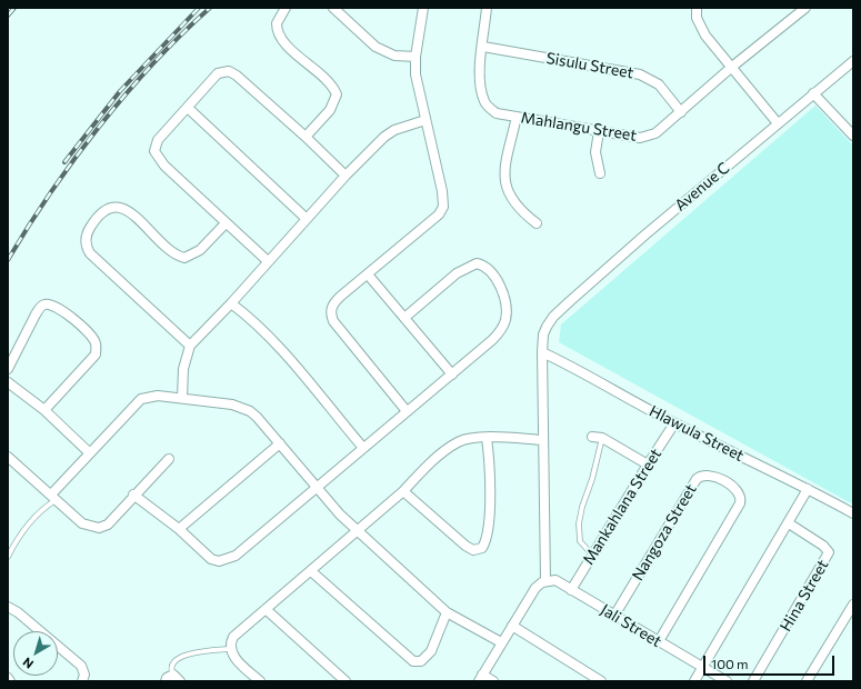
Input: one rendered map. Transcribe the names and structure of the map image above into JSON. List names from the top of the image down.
{
  "streets": {
    "street": [
      "Sisulu Street",
      "Mahlangu Street",
      "Avenue C",
      "Hlawula Street",
      "Mankahlana Street",
      "Nangoza Street",
      "Hina Street",
      "Jali Street"
    ]
  },
  "crossings": [
    ["Sisulu Street", "Mahlangu Street"],
    ["Avenue C", "Hlawula Street"],
    ["Hlawula Street", "Mankahlana Street"],
    ["Mankahlana Street", "Jali Street"],
    ["Nangoza Street", "Jali Street"]
  ],
  "scale_bar": "100 m",
  "north": "bottom left"
}
